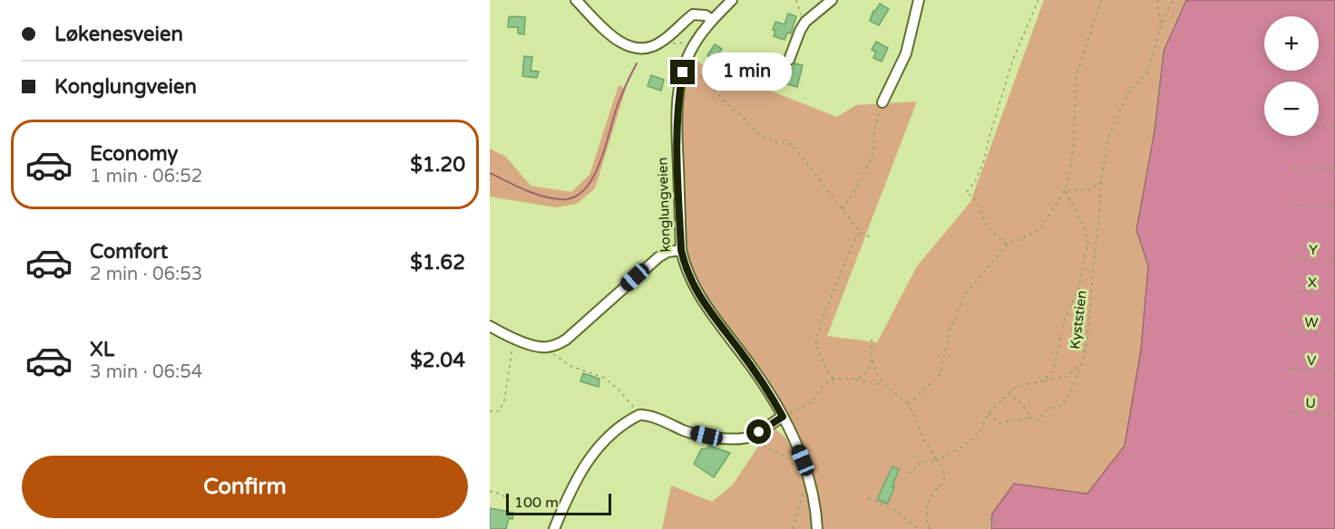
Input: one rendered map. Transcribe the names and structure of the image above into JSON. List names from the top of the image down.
{
  "streets": {
    "street": ["konglungveien"],
    "path": [
      "Y",
      "X",
      "Kyststien",
      "W",
      "V",
      "U"
    ]
  },
  "scale_bar": "100 m",
  "page": {
    "banner": ["Løkenesveien", "Konglungveien"],
    "map_buttons": ["+", "−"],
    "bubble": "1 min",
    "list": [
      {
        "name": "Economy",
        "note": "1 min · 06:52",
        "value": "$1.20"
      },
      {
        "name": "Comfort",
        "note": "2 min · 06:53",
        "value": "$1.62"
      },
      {
        "name": "XL",
        "note": "3 min · 06:54",
        "value": "$2.04"
      }
    ],
    "buttons": "Confirm",
    "scale": "100 m"
  }
}
